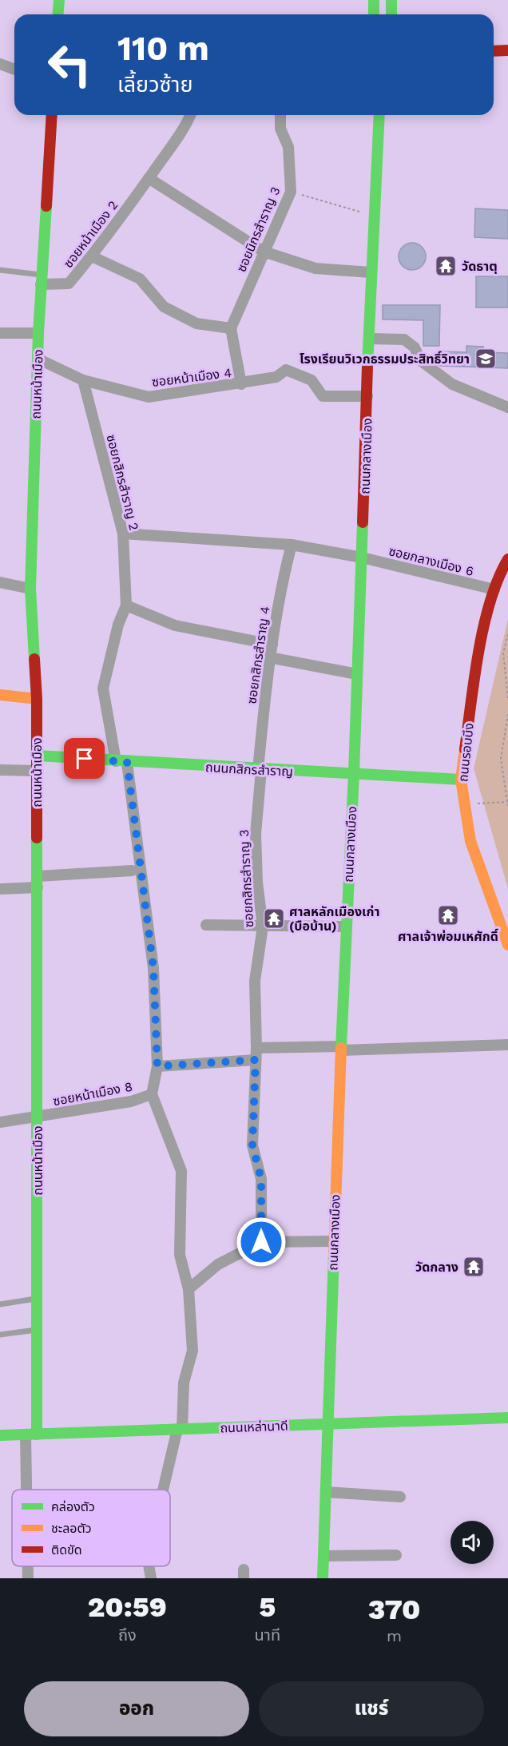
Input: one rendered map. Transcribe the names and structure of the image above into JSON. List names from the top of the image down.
{
  "streets": {
    "street": [
      "ซอยนิกรสำราญ 3",
      "ซอยหน้าเมือง 2",
      "ซอยหน้าเมือง 4",
      "ถนนหน้าเมือง",
      "ถนนกลางเมือง",
      "ซอยกสิกรสำราญ 2",
      "ซอยกลางเมือง 6",
      "ซอยกสิกรสำราญ 4",
      "ถนนรอบบึง",
      "ถนนกสิกรสำราญ",
      "ซอยกสิกรสำราญ 3",
      "ซอยหน้าเมือง 8",
      "ถนนเหล่านาดี"
    ]
  },
  "crossings": [
    ["ซอยหน้าเมือง 2", "ถนนหน้าเมือง"],
    ["ซอยหน้าเมือง 4", "ถนนหน้าเมือง"],
    ["ซอยหน้าเมือง 4", "ถนนกลางเมือง"],
    ["ซอยหน้าเมือง 4", "ซอยกสิกรสำราญ 2"],
    ["ถนนหน้าเมือง", "ถนนกสิกรสำราญ"],
    ["ถนนหน้าเมือง", "ซอยหน้าเมือง 8"],
    ["ถนนหน้าเมือง", "ถนนเหล่านาดี"],
    ["ถนนกลางเมือง", "ซอยกลางเมือง 6"],
    ["ถนนกลางเมือง", "ถนนกสิกรสำราญ"],
    ["ถนนกลางเมือง", "ถนนเหล่านาดี"],
    ["ซอยกสิกรสำราญ 2", "ซอยกลางเมือง 6"],
    ["ซอยกสิกรสำราญ 2", "ถนนกสิกรสำราญ"],
    ["ซอยกสิกรสำราญ 2", "ซอยหน้าเมือง 8"],
    ["ซอยกลางเมือง 6", "ซอยกสิกรสำราญ 4"],
    ["ซอยกลางเมือง 6", "ถนนรอบบึง"],
    ["ซอยกสิกรสำราญ 4", "ถนนกสิกรสำราญ"],
    ["ซอยกสิกรสำราญ 4", "ซอยกสิกรสำราญ 3"],
    ["ถนนรอบบึง", "ถนนกสิกรสำราญ"],
    ["ถนนกสิกรสำราญ", "ซอยกสิกรสำราญ 3"]
  ],
  "places": {
    "temple": [
      "วัดธาตุ",
      "ศาลเจ้าพ่อมเหศักดิ์",
      "ศาลหลักเมืองเก่า (บือบ้าน)",
      "วัดกลาง"
    ],
    "school or university": ["โรงเรียนวิเวกธรรมประสิทธิ์วิทยา"]
  },
  "legend": ["คล่องตัว", "ชะลอตัว", "ติดขัด"],
  "page": {
    "turn": ["110 m", "เลี้ยวซ้าย"],
    "eta": [
      "20:59",
      "ถึง",
      "5",
      "นาที",
      "370",
      "m"
    ],
    "buttons": ["ออก", "แชร์"]
  }
}
